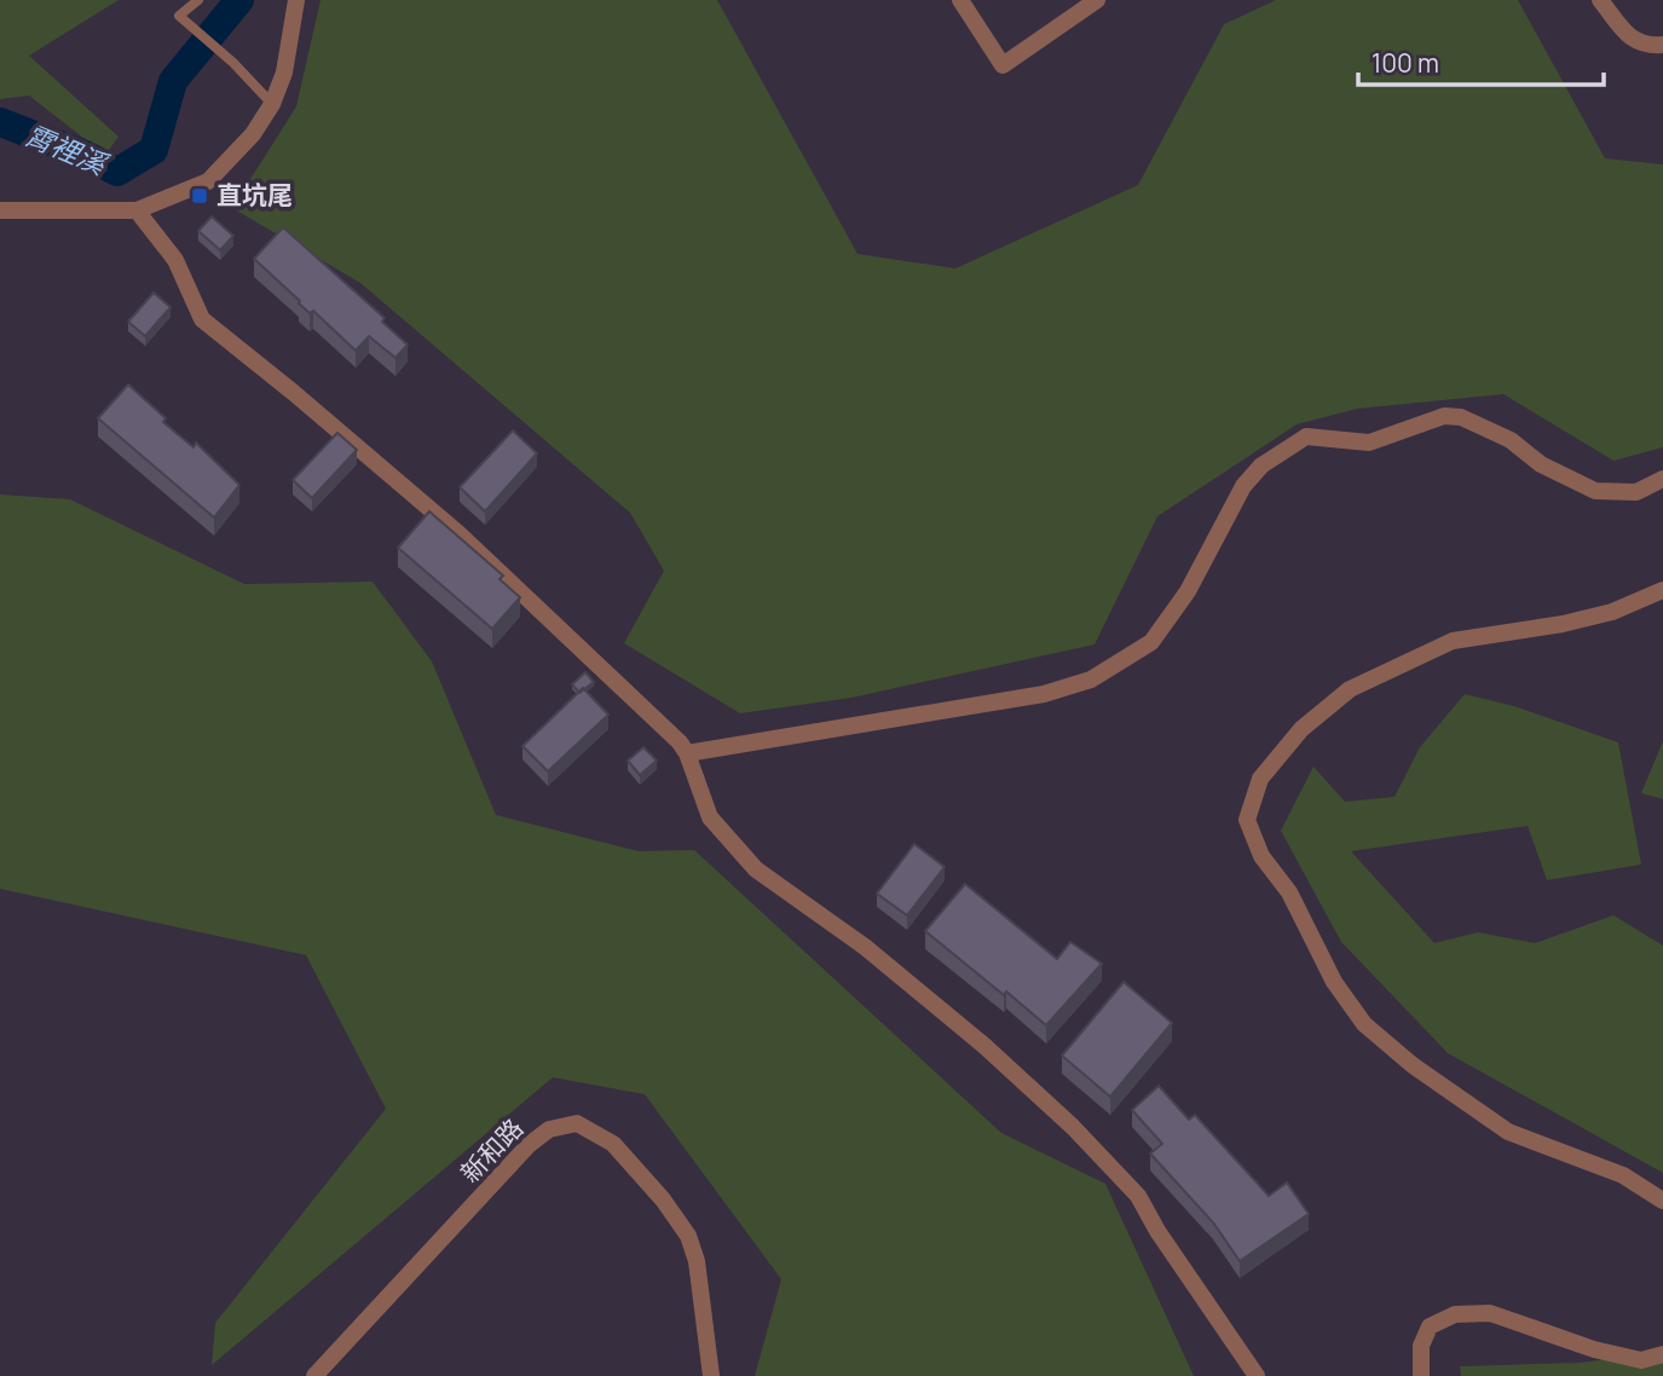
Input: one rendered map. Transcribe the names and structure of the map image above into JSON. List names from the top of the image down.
{
  "streets": {
    "street": ["新和路"]
  },
  "water": ["霄裡溪"],
  "places": {
    "transit": ["直坑尾"]
  },
  "scale_bar": "100 m"
}
